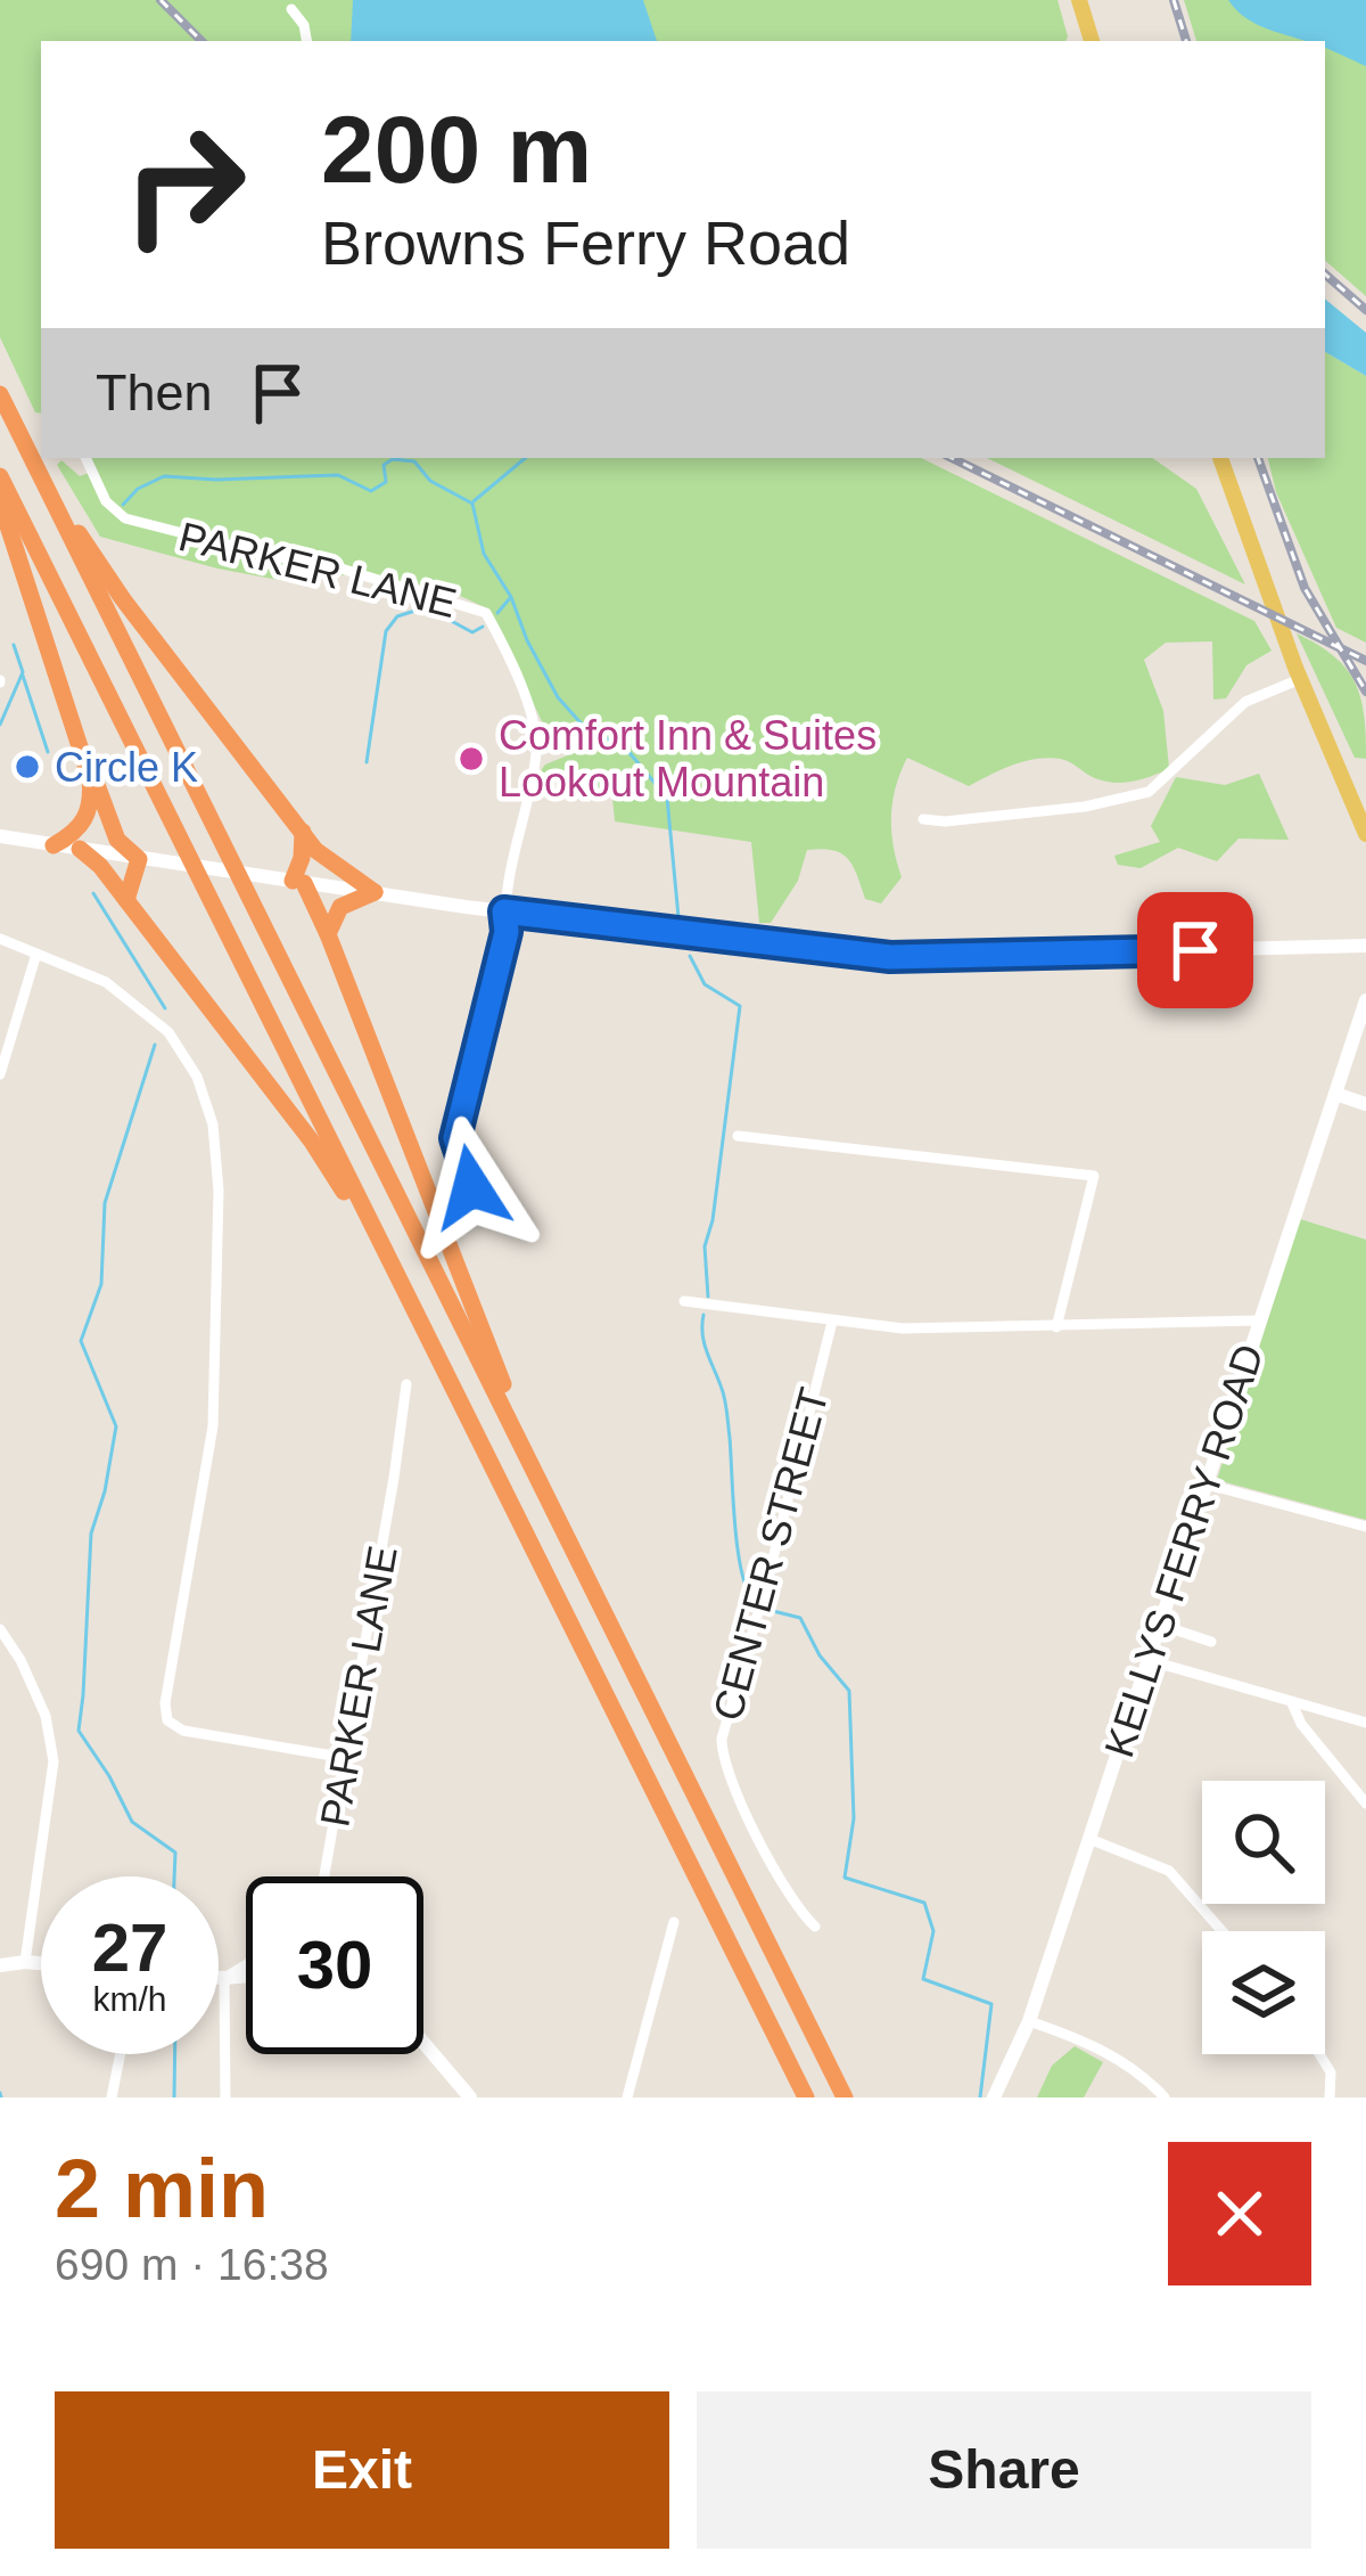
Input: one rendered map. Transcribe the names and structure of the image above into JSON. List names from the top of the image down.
{
  "streets": {
    "street": ["PARKER LANE", "KELLYS FERRY ROAD", "CENTER STREET"]
  },
  "places": ["Comfort Inn & Suites Lookout Mountain", "Circle K"],
  "page": {
    "turn": ["200 m", "Browns Ferry Road"],
    "then": "Then",
    "speed": "27 km/h",
    "limit": "30",
    "heading": ["2 min", "690 m · 16:38"],
    "buttons": ["Exit", "Share"]
  }
}
